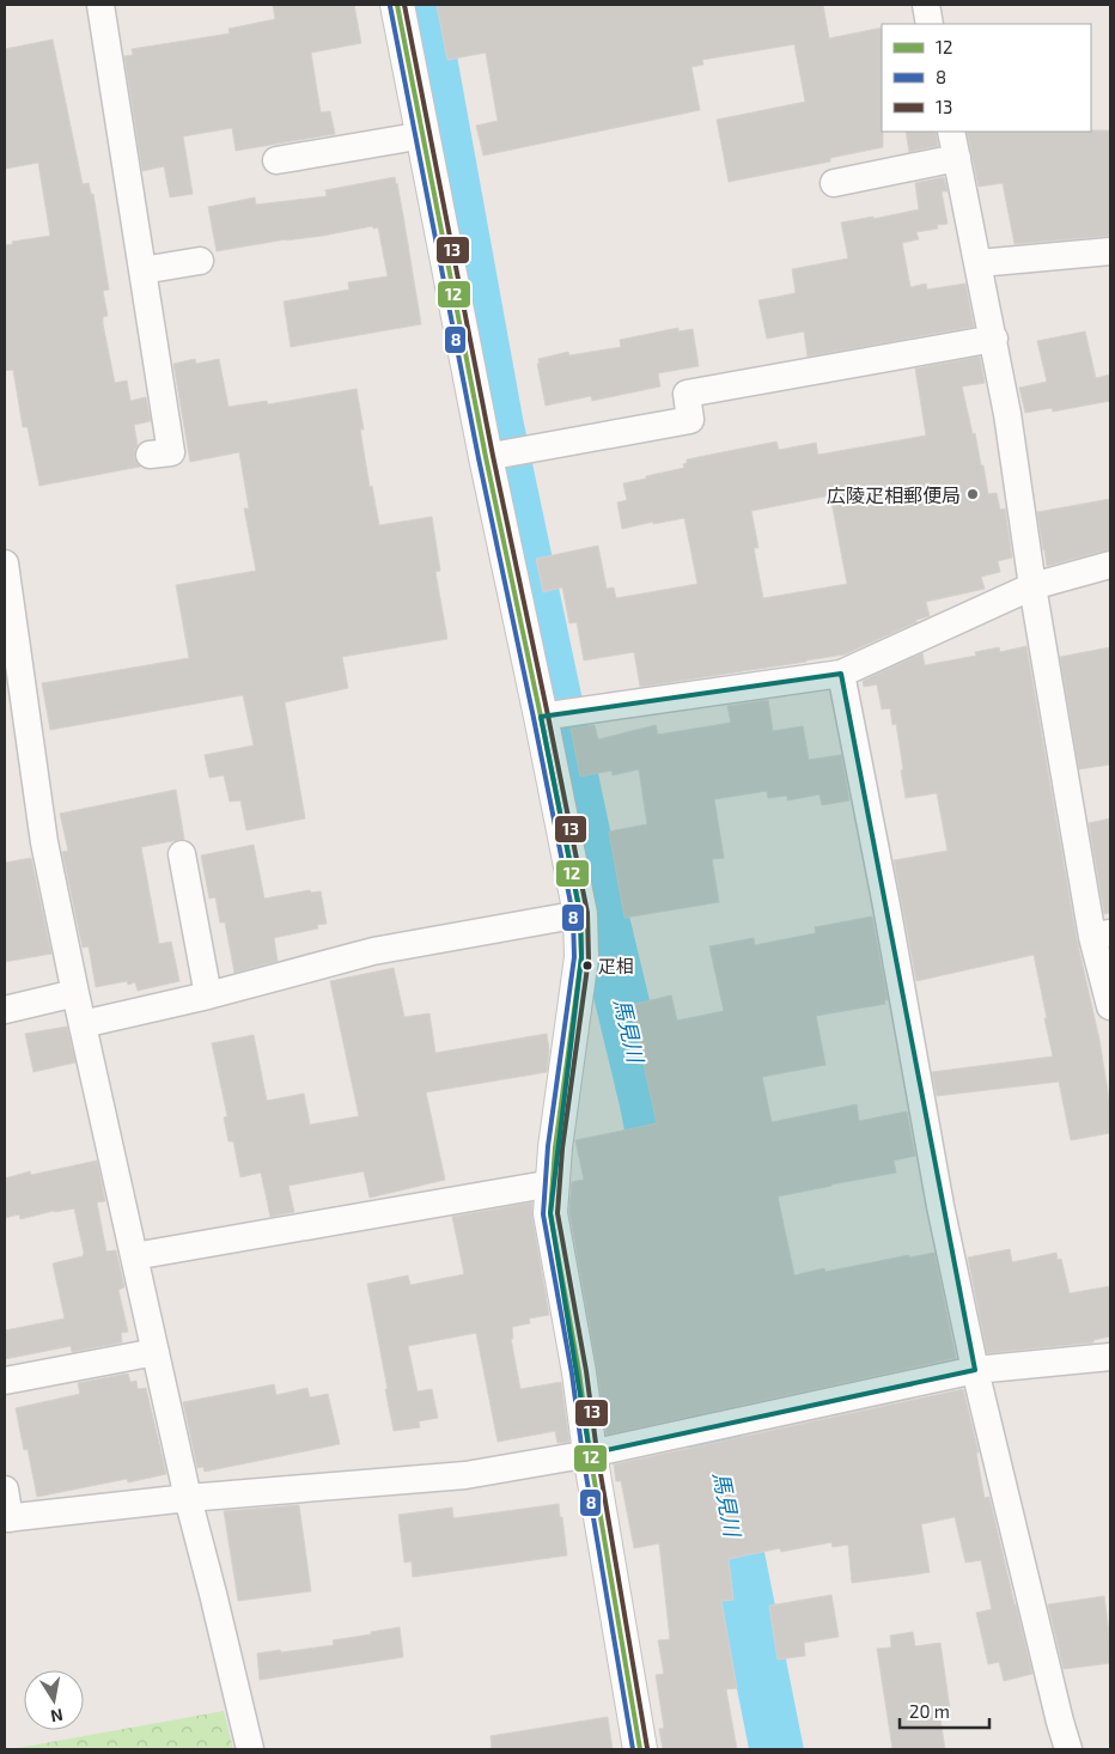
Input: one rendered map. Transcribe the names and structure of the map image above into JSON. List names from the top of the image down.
{
  "water": ["馬見川"],
  "places": ["広陵疋相郵便局", "疋相"],
  "lines": ["transit line 12", "transit line 13", "transit line 8"],
  "legend": ["12", "8", "13"],
  "scale_bar": "20 m",
  "north": "bottom"
}
